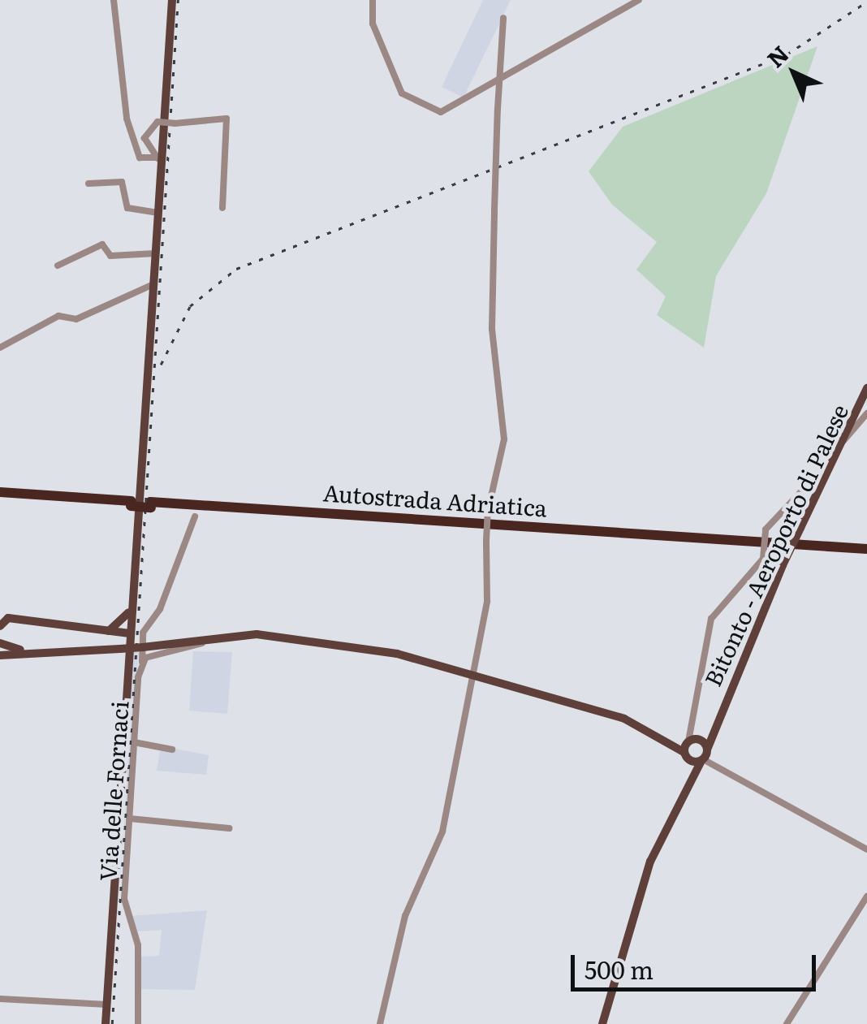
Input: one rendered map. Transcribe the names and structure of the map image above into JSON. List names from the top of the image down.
{
  "streets": {
    "highway": ["Autostrada Adriatica"],
    "main road": ["Bitonto - Aeroporto di Palese"],
    "street": ["Via delle Fornaci"]
  },
  "scale_bar": "500 m",
  "north": "top left"
}
